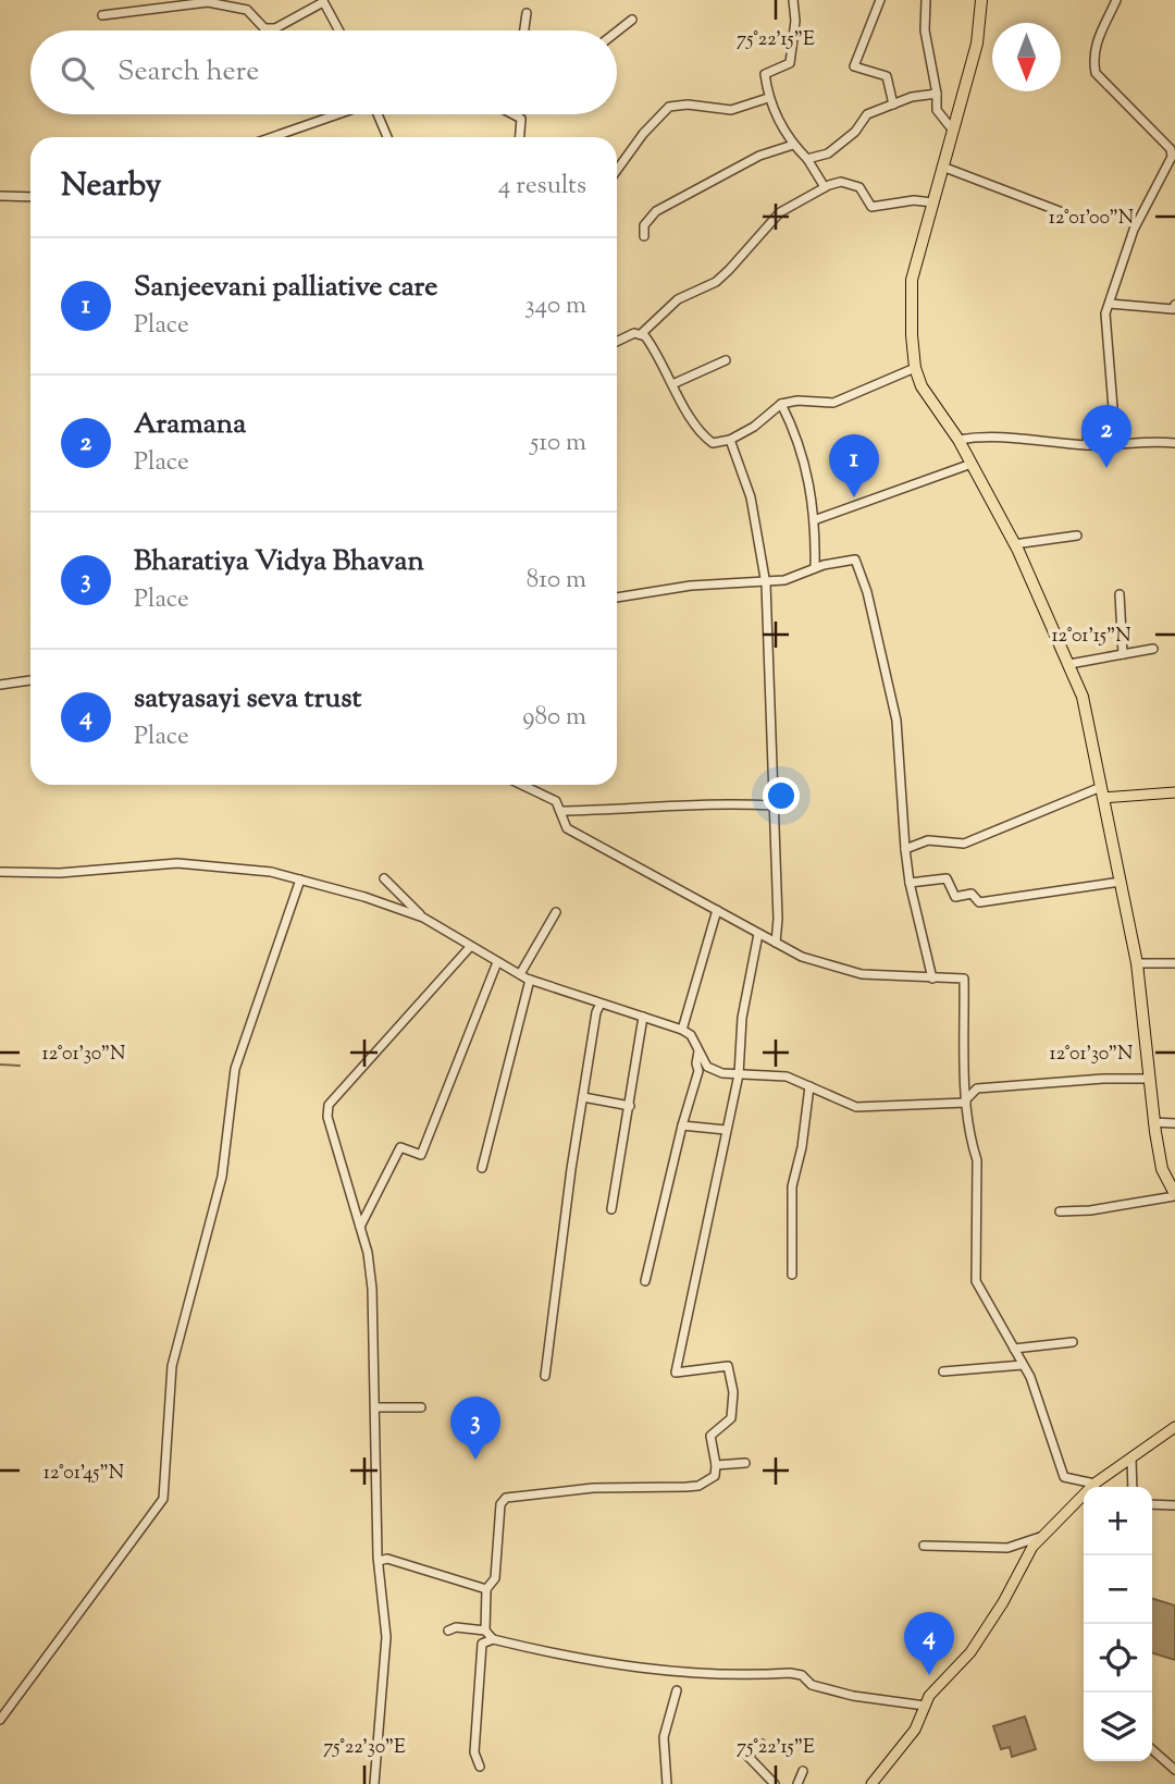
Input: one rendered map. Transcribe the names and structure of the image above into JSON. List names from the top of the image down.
{
  "north": "bottom",
  "page": {
    "search": "Search here",
    "heading": ["Nearby", "4 results"],
    "list": [
      {
        "mark": "1",
        "name": "Sanjeevani palliative care",
        "note": "Place",
        "value": "340 m"
      },
      {
        "mark": "2",
        "name": "Aramana",
        "note": "Place",
        "value": "510 m"
      },
      {
        "mark": "3",
        "name": "Bharatiya Vidya Bhavan",
        "note": "Place",
        "value": "810 m"
      },
      {
        "mark": "4",
        "name": "satyasayi seva trust",
        "note": "Place",
        "value": "980 m"
      }
    ],
    "pins": [
      "2",
      "1",
      "3",
      "4"
    ],
    "map_buttons": ["+", "−"]
  },
  "coordinates": [
    "75°22'15\"E",
    "12°01'00\"N",
    "12°01'15\"N",
    "12°01'30\"N",
    "12°01'45\"N",
    "75°22'30\"E"
  ]
}
